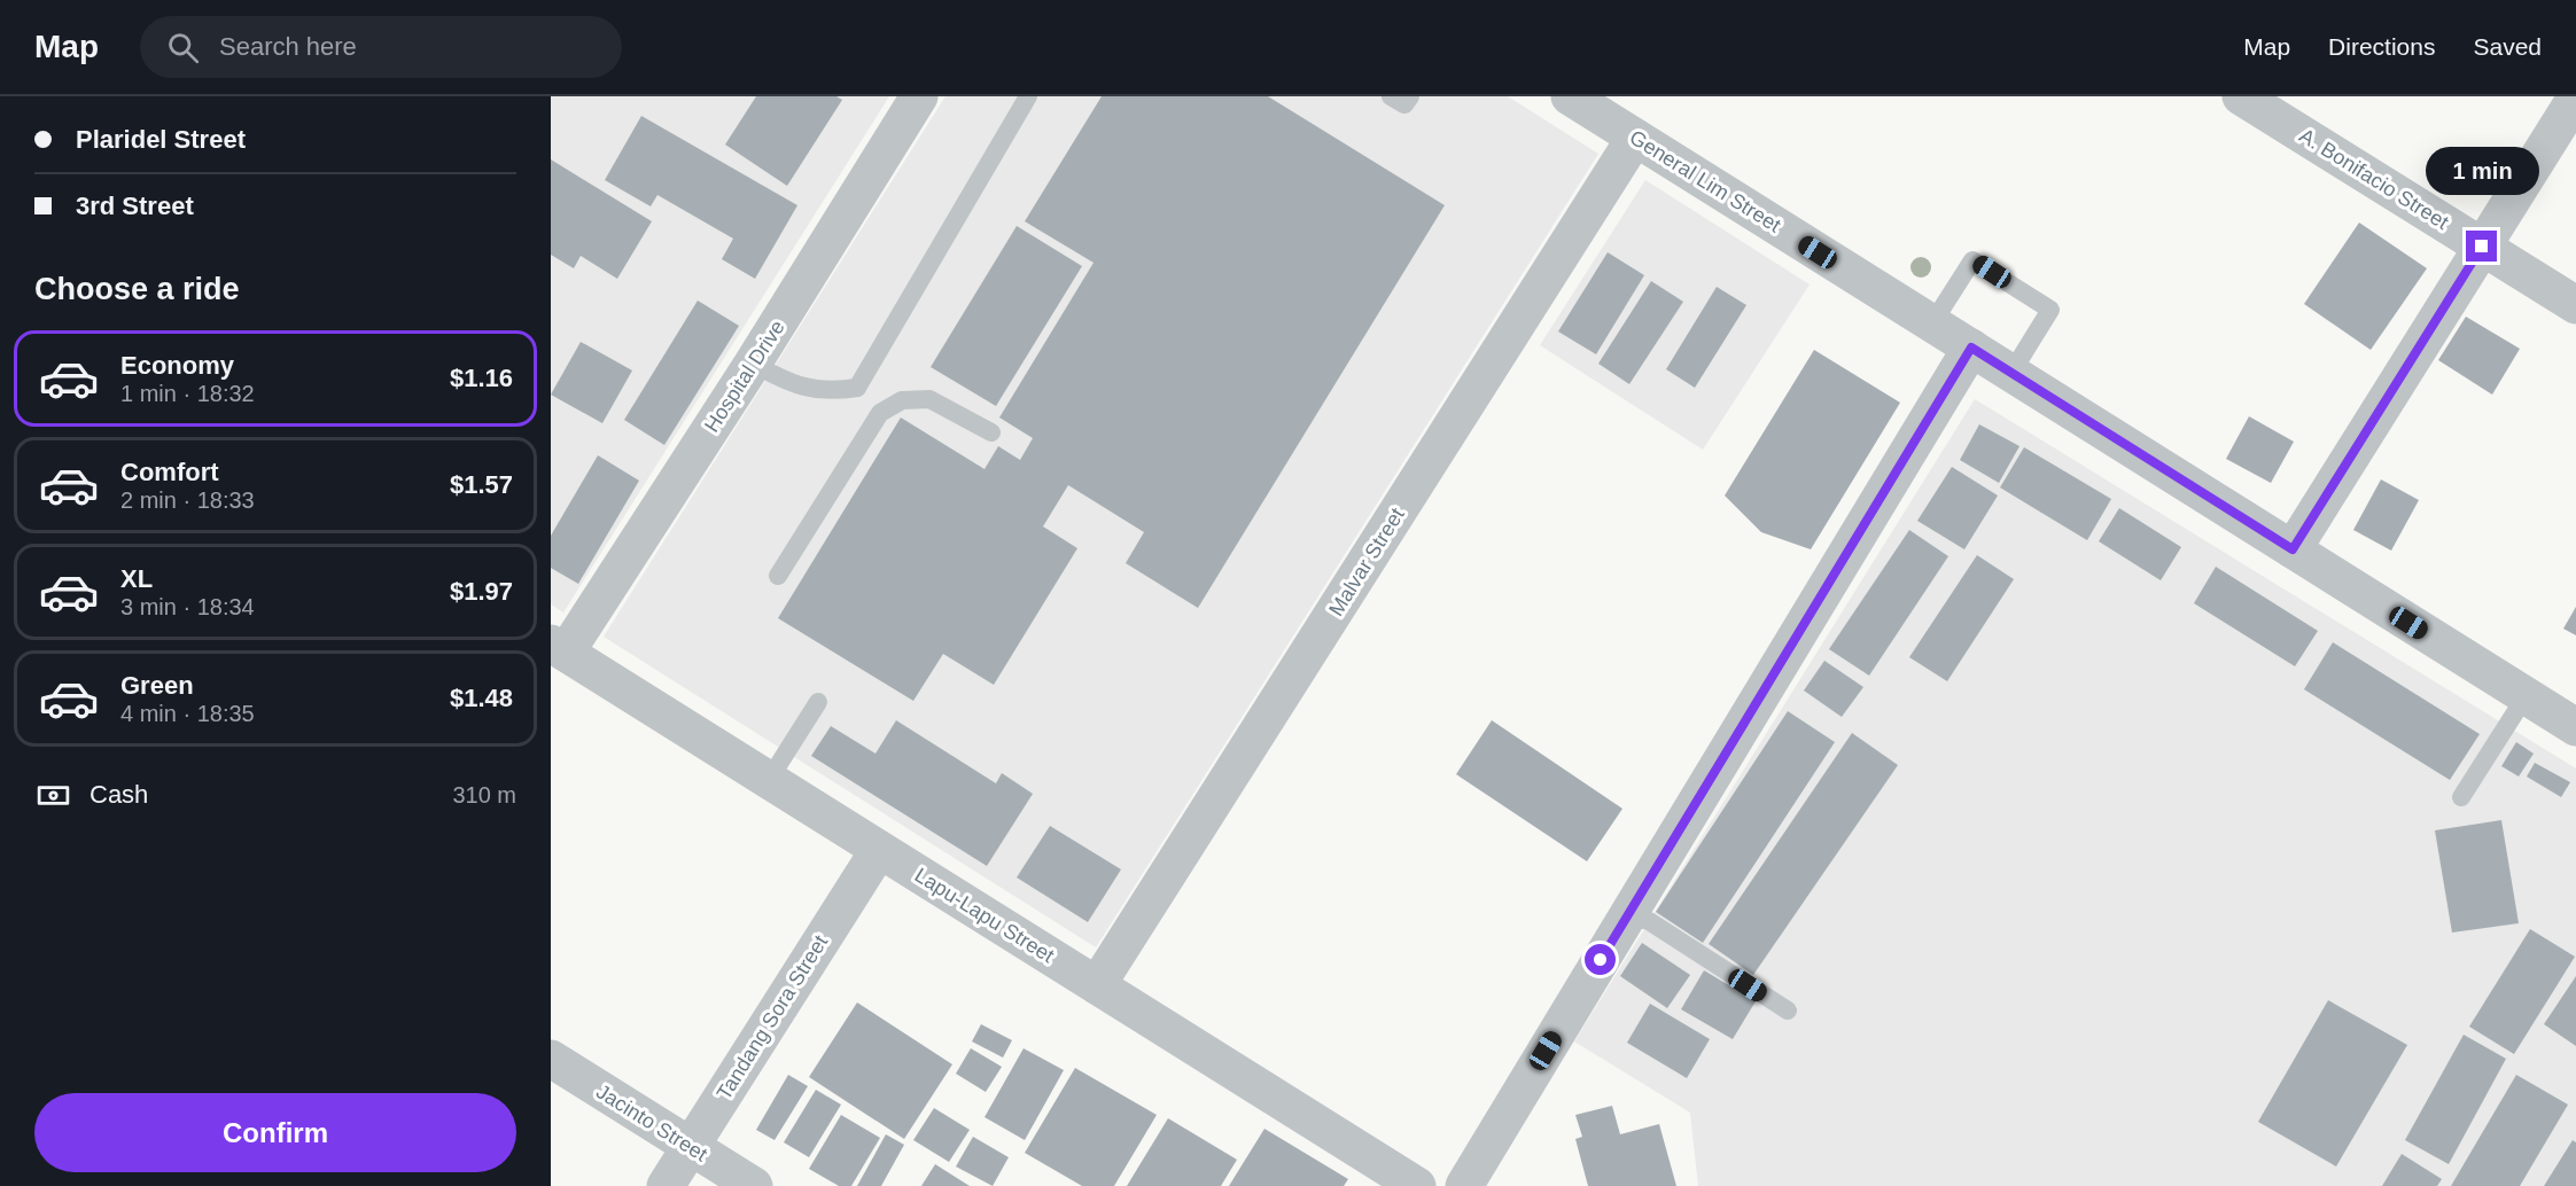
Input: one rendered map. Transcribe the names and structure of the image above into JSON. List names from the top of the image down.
{
  "streets": {
    "street": [
      "A. Bonifacio Street",
      "General Lim Street",
      "Hospital Drive",
      "Malvar Street",
      "Lapu-Lapu Street",
      "Tandang Sora Street",
      "Jacinto Street"
    ]
  },
  "crossings": [
    ["General Lim Street", "Malvar Street"],
    ["Hospital Drive", "Lapu-Lapu Street"],
    ["Malvar Street", "Lapu-Lapu Street"],
    ["Lapu-Lapu Street", "Tandang Sora Street"],
    ["Tandang Sora Street", "Jacinto Street"]
  ],
  "page": {
    "header": "Map",
    "search": "Search here",
    "nav": ["Map", "Directions", "Saved"],
    "banner": ["Plaridel Street", "3rd Street"],
    "bubble": "1 min",
    "heading": "Choose a ride",
    "list": [
      {
        "name": "Economy",
        "note": "1 min · 18:32",
        "value": "$1.16"
      },
      {
        "name": "Comfort",
        "note": "2 min · 18:33",
        "value": "$1.57"
      },
      {
        "name": "XL",
        "note": "3 min · 18:34",
        "value": "$1.97"
      },
      {
        "name": "Green",
        "note": "4 min · 18:35",
        "value": "$1.48"
      }
    ],
    "pay": ["Cash", "310 m"],
    "buttons": "Confirm"
  }
}
